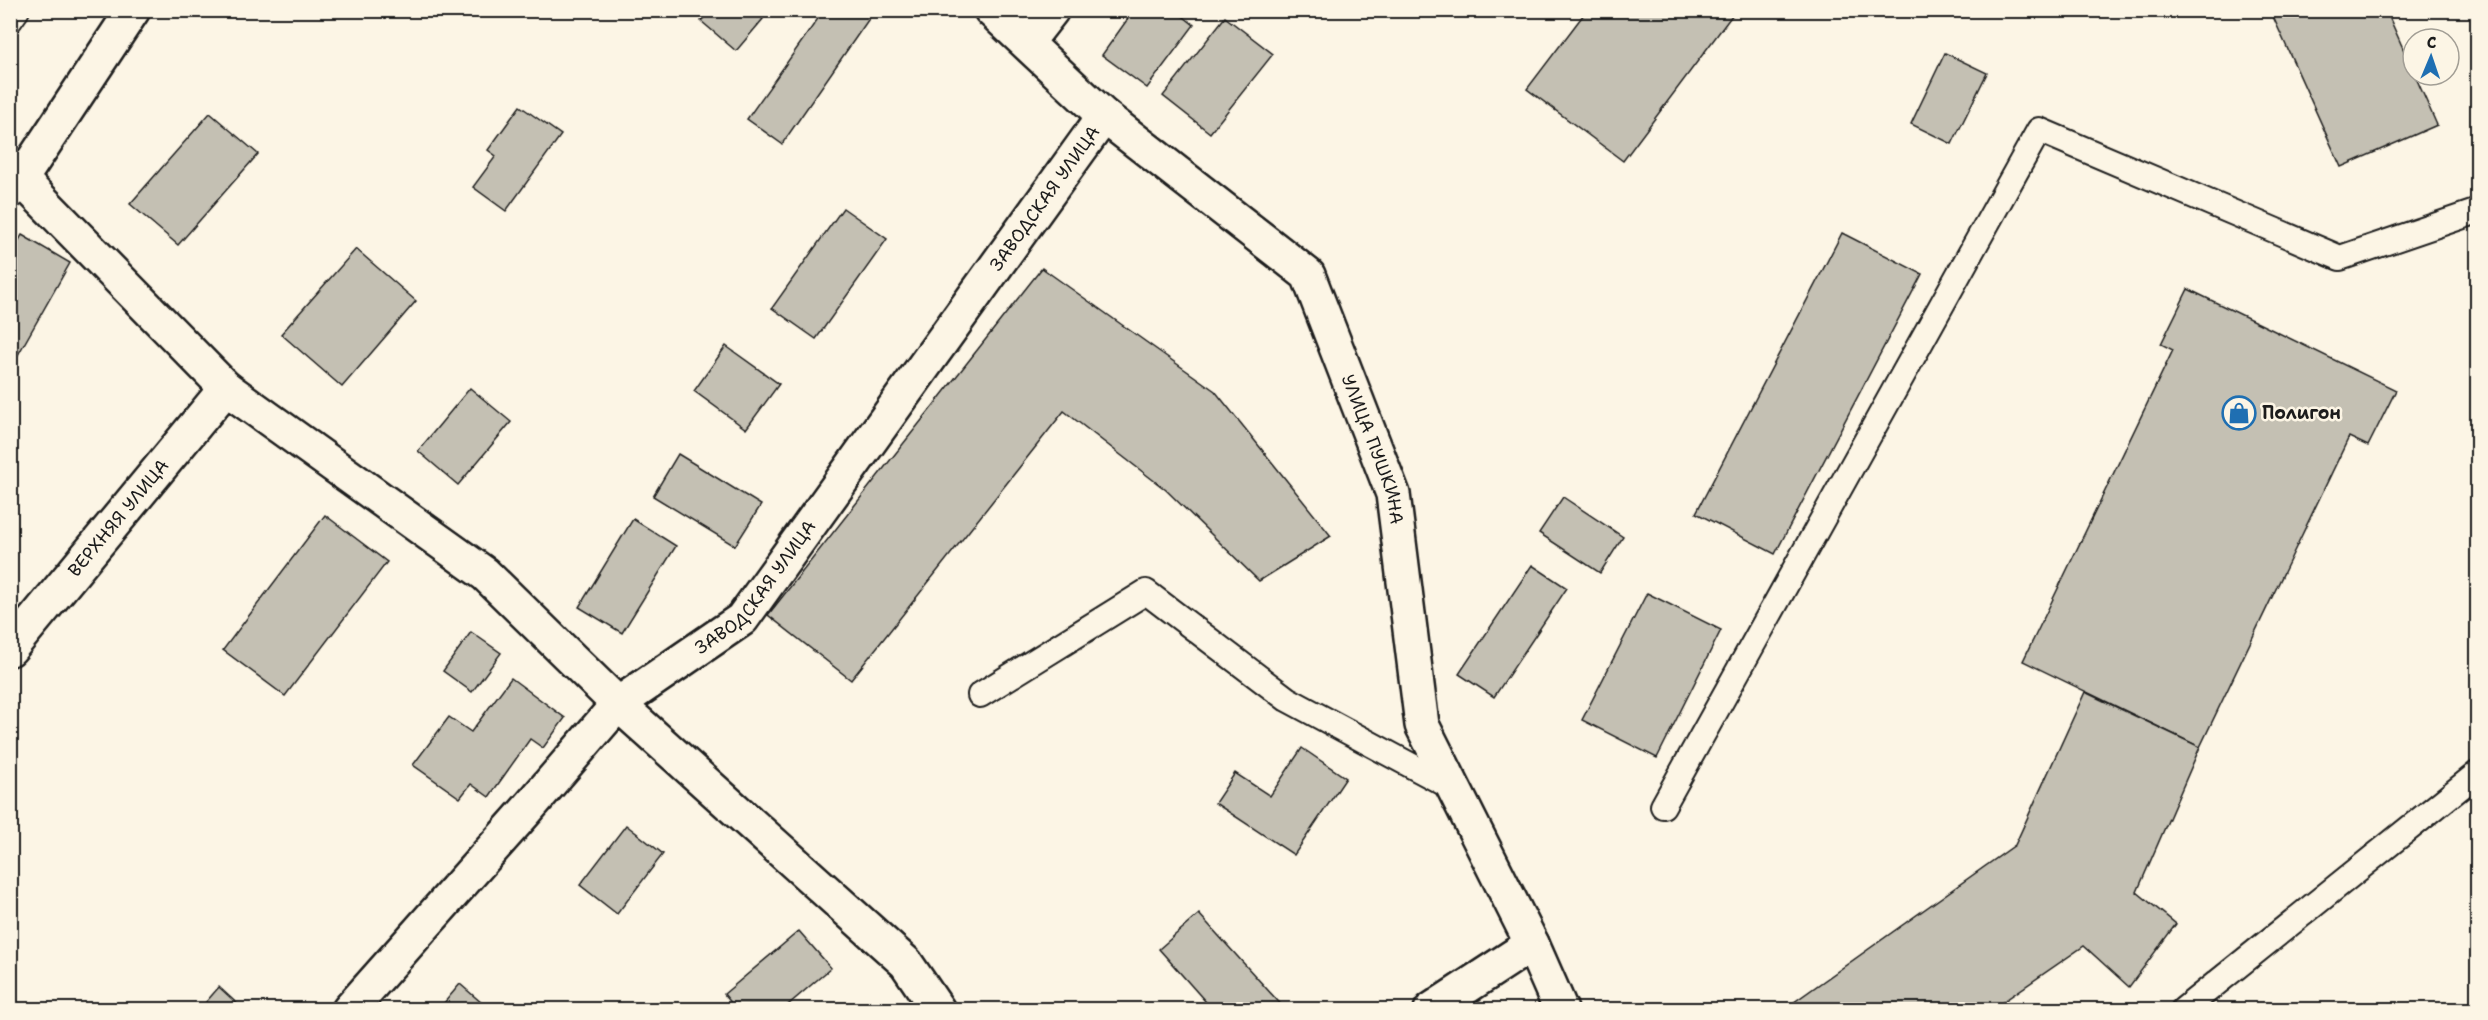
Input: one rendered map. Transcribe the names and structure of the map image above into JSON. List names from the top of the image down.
{
  "streets": {
    "street": ["ЗАВОДСКАЯ УЛИЦА", "УЛИЦА ПУШКИНА", "ВЕРХНЯЯ УЛИЦА"]
  },
  "crossings": [
    ["ЗАВОДСКАЯ УЛИЦА", "УЛИЦА ПУШКИНА"]
  ],
  "places": {
    "shop": ["Полигон"]
  },
  "north": "top"
}
